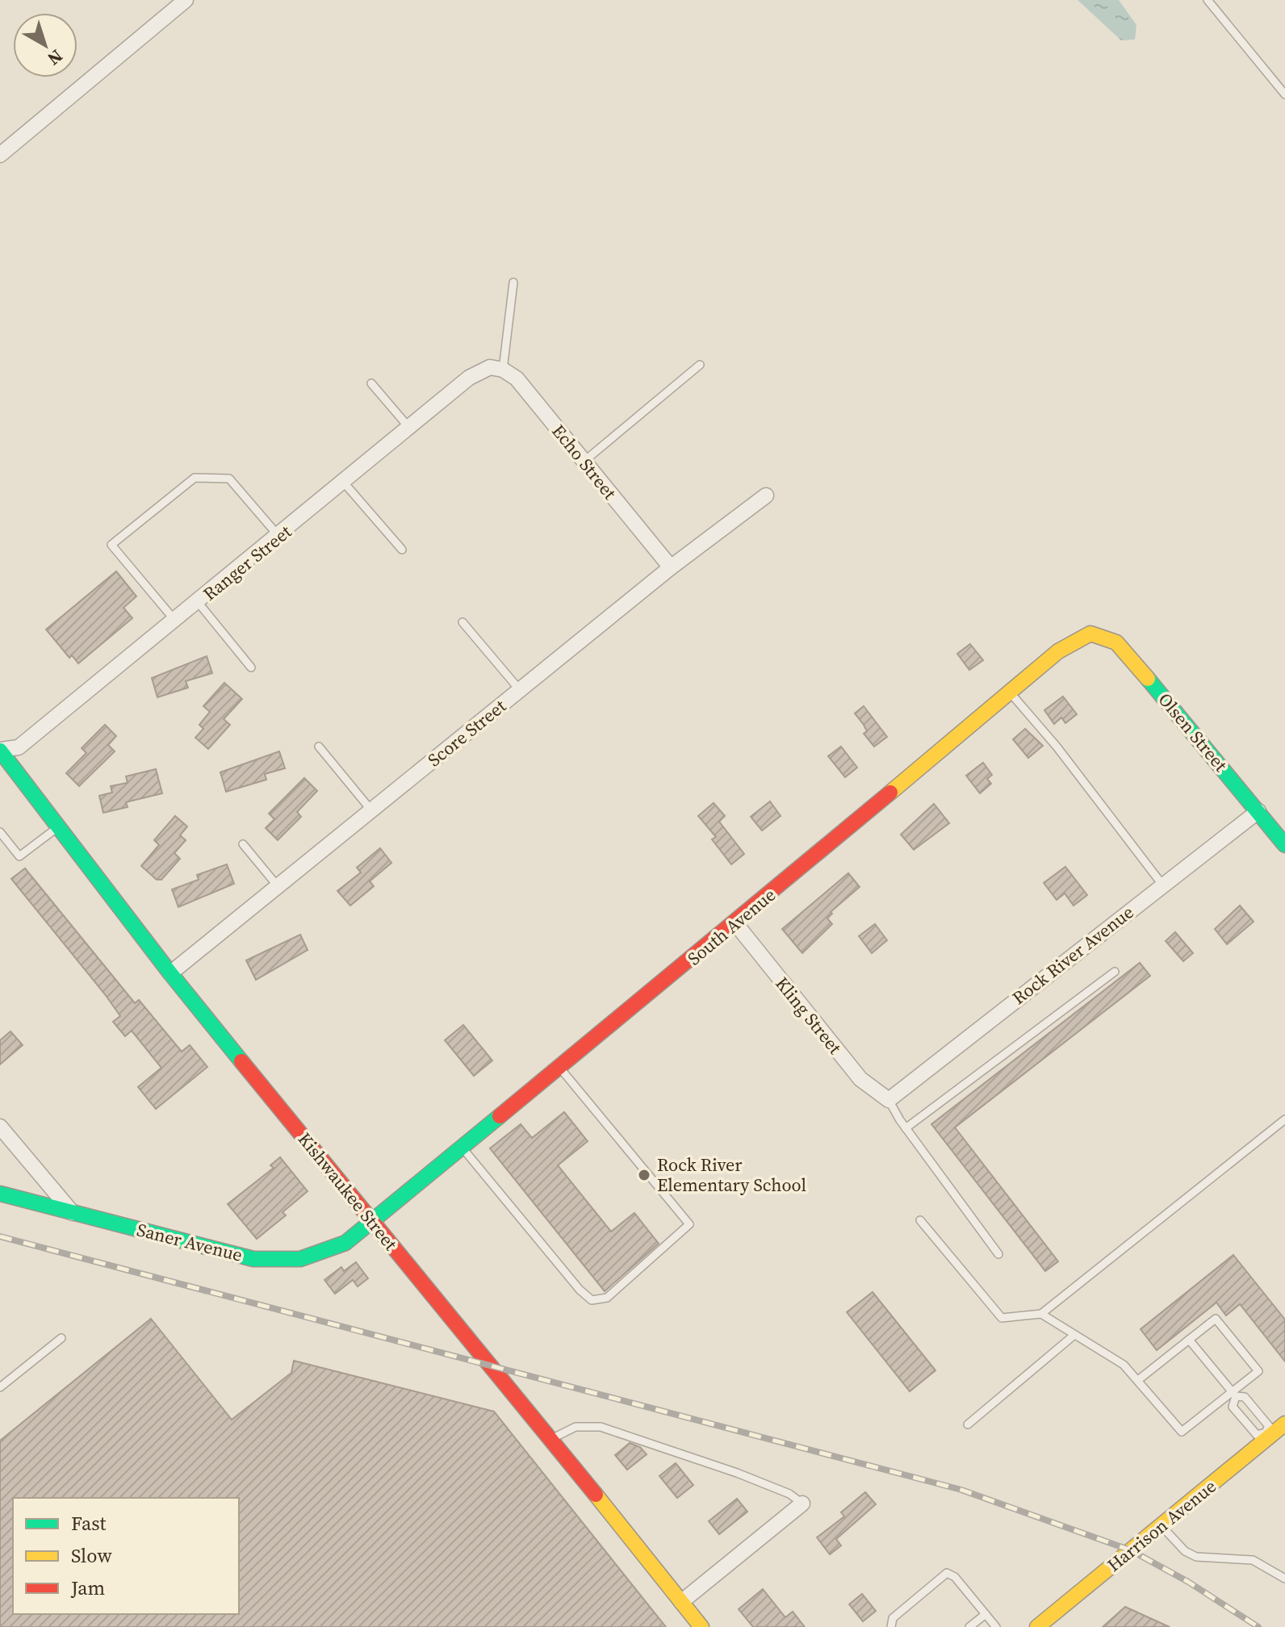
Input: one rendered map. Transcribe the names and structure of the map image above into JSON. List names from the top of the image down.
{
  "streets": {
    "street": [
      "Echo Street",
      "Ranger Street",
      "Olsen Street",
      "Score Street",
      "South Avenue",
      "Rock River Avenue",
      "Kling Street",
      "Kishwaukee Street",
      "Saner Avenue",
      "Harrison Avenue"
    ]
  },
  "crossings": [
    ["Echo Street", "Ranger Street"],
    ["Echo Street", "Score Street"],
    ["Ranger Street", "Kishwaukee Street"],
    ["Olsen Street", "South Avenue"],
    ["Olsen Street", "Rock River Avenue"],
    ["Score Street", "Kishwaukee Street"],
    ["South Avenue", "Kling Street"],
    ["South Avenue", "Kishwaukee Street"],
    ["South Avenue", "Saner Avenue"],
    ["Rock River Avenue", "Kling Street"],
    ["Kishwaukee Street", "Saner Avenue"]
  ],
  "places": ["Rock River Elementary School"],
  "legend": ["Fast", "Slow", "Jam"],
  "north": "bottom right"
}
